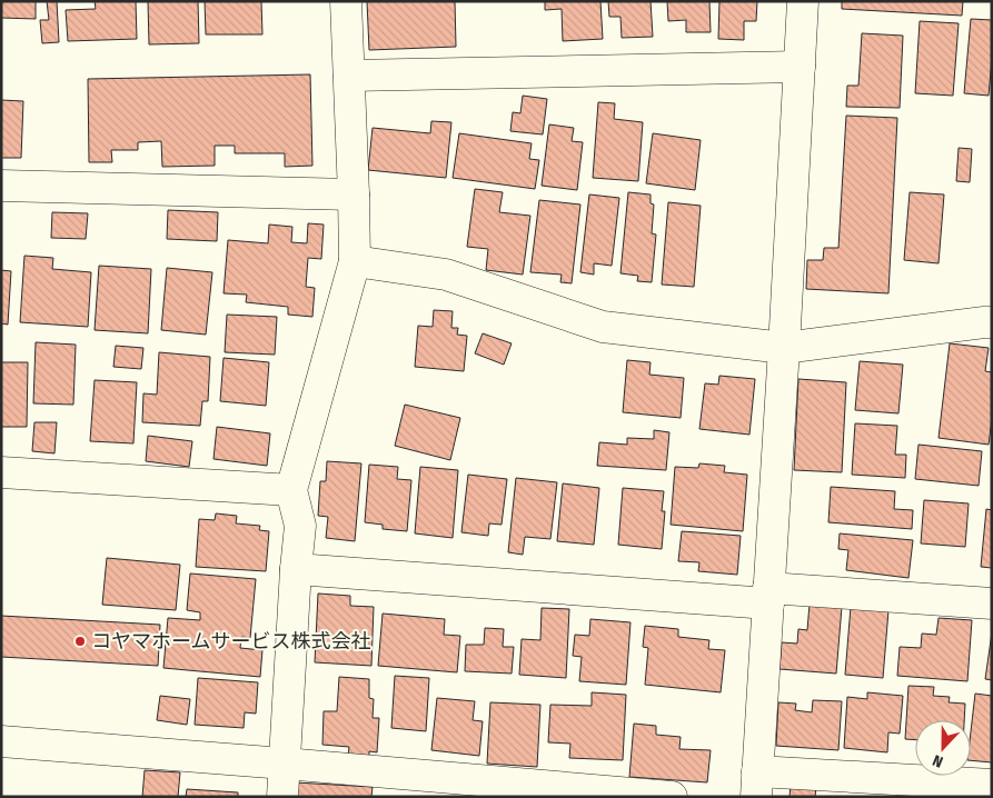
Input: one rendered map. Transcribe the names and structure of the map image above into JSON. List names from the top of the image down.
{
  "places": ["コヤマホームサービス株式会社"],
  "north": "bottom"
}
